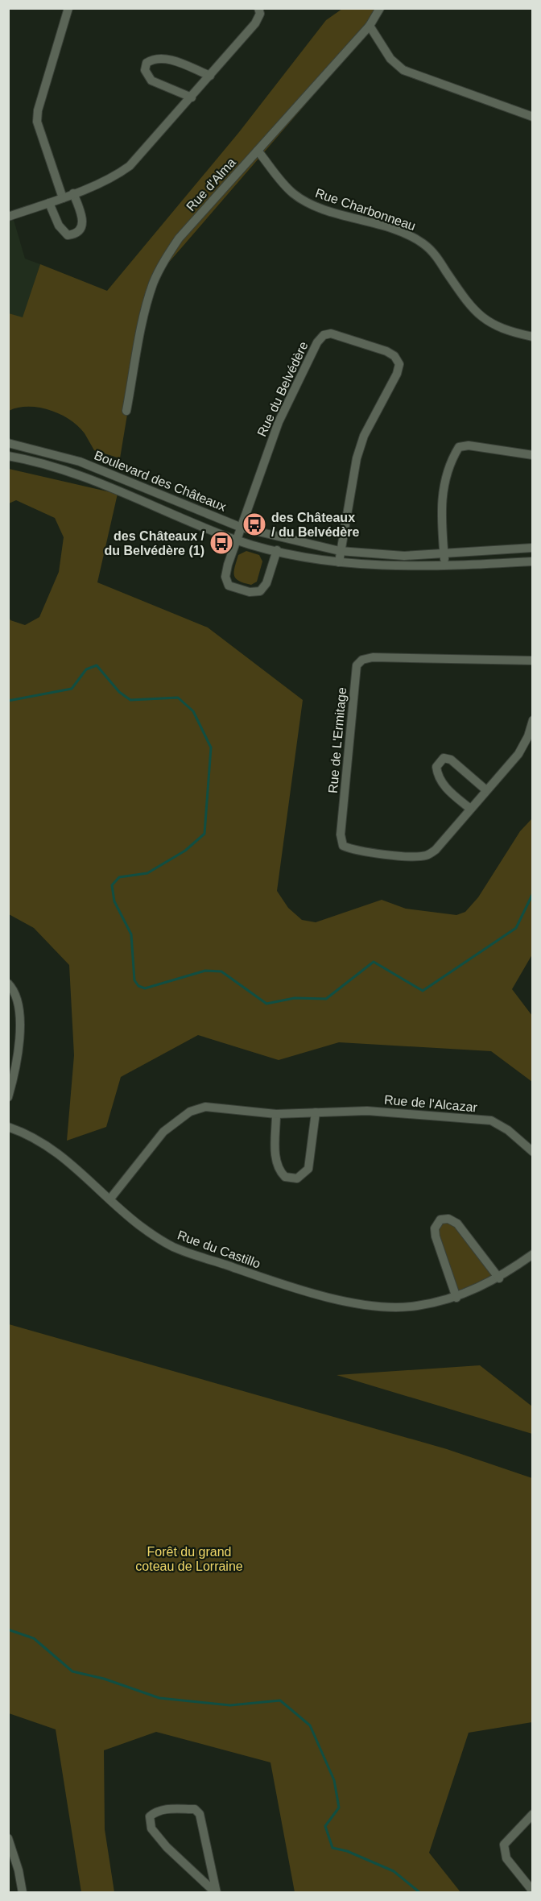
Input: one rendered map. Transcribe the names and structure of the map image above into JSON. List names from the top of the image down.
{
  "streets": {
    "street": [
      "Rue d'Alma",
      "Rue Charbonneau",
      "Rue du Belvédère",
      "Boulevard des Châteaux",
      "Rue de L'Ermitage",
      "Rue de l'Alcazar",
      "Rue du Castillo"
    ]
  },
  "crossings": [
    ["Rue d'Alma", "Rue Charbonneau"],
    ["Rue du Belvédère", "Boulevard des Châteaux"],
    ["Rue de l'Alcazar", "Rue du Castillo"]
  ],
  "parks": ["Forêt du grand coteau de Lorraine"],
  "places": {
    "bus stop": ["des Châteaux / du Belvédère", "des Châteaux / du Belvédère (1)"]
  }
}
